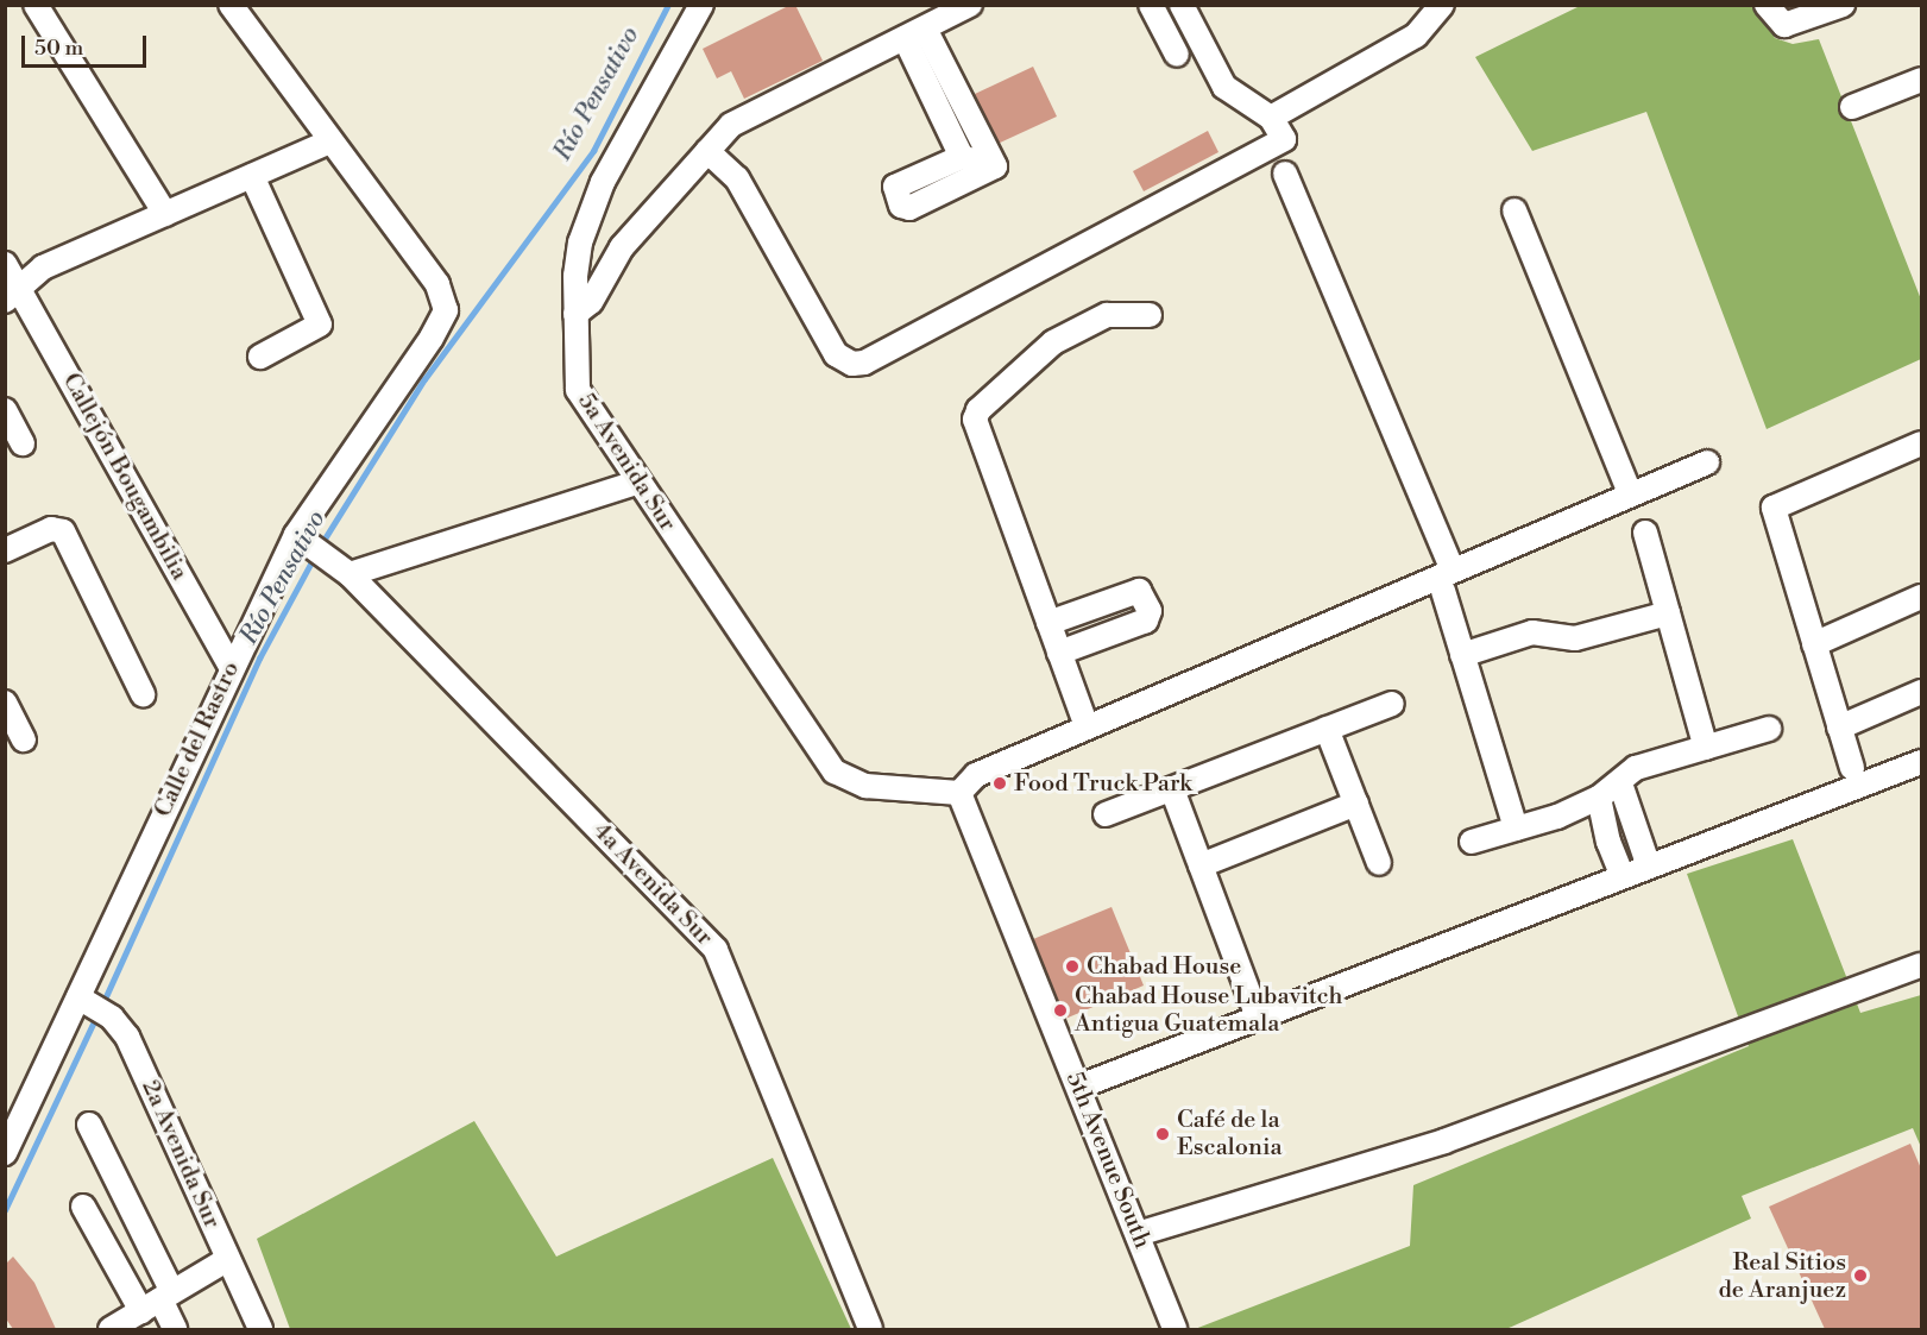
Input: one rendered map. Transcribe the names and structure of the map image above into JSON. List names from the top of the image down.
{
  "streets": {
    "street": [
      "5a Avenida Sur",
      "Callejón Bougambilia",
      "Calle del Rastro",
      "4a Avenida Sur",
      "2a Avenida Sur",
      "5th Avenue South"
    ]
  },
  "crossings": [
    ["5a Avenida Sur", "5th Avenue South"],
    ["Callejón Bougambilia", "Calle del Rastro"],
    ["Calle del Rastro", "4a Avenida Sur"],
    ["Calle del Rastro", "2a Avenida Sur"]
  ],
  "water": ["Río Pensativo"],
  "places": [
    "Food Truck Park",
    "Chabad House",
    "Chabad House Lubavitch Antigua Guatemala",
    "Café de la Escalonia",
    "Real Sitios de Aranjuez"
  ],
  "scale_bar": "50 m"
}
